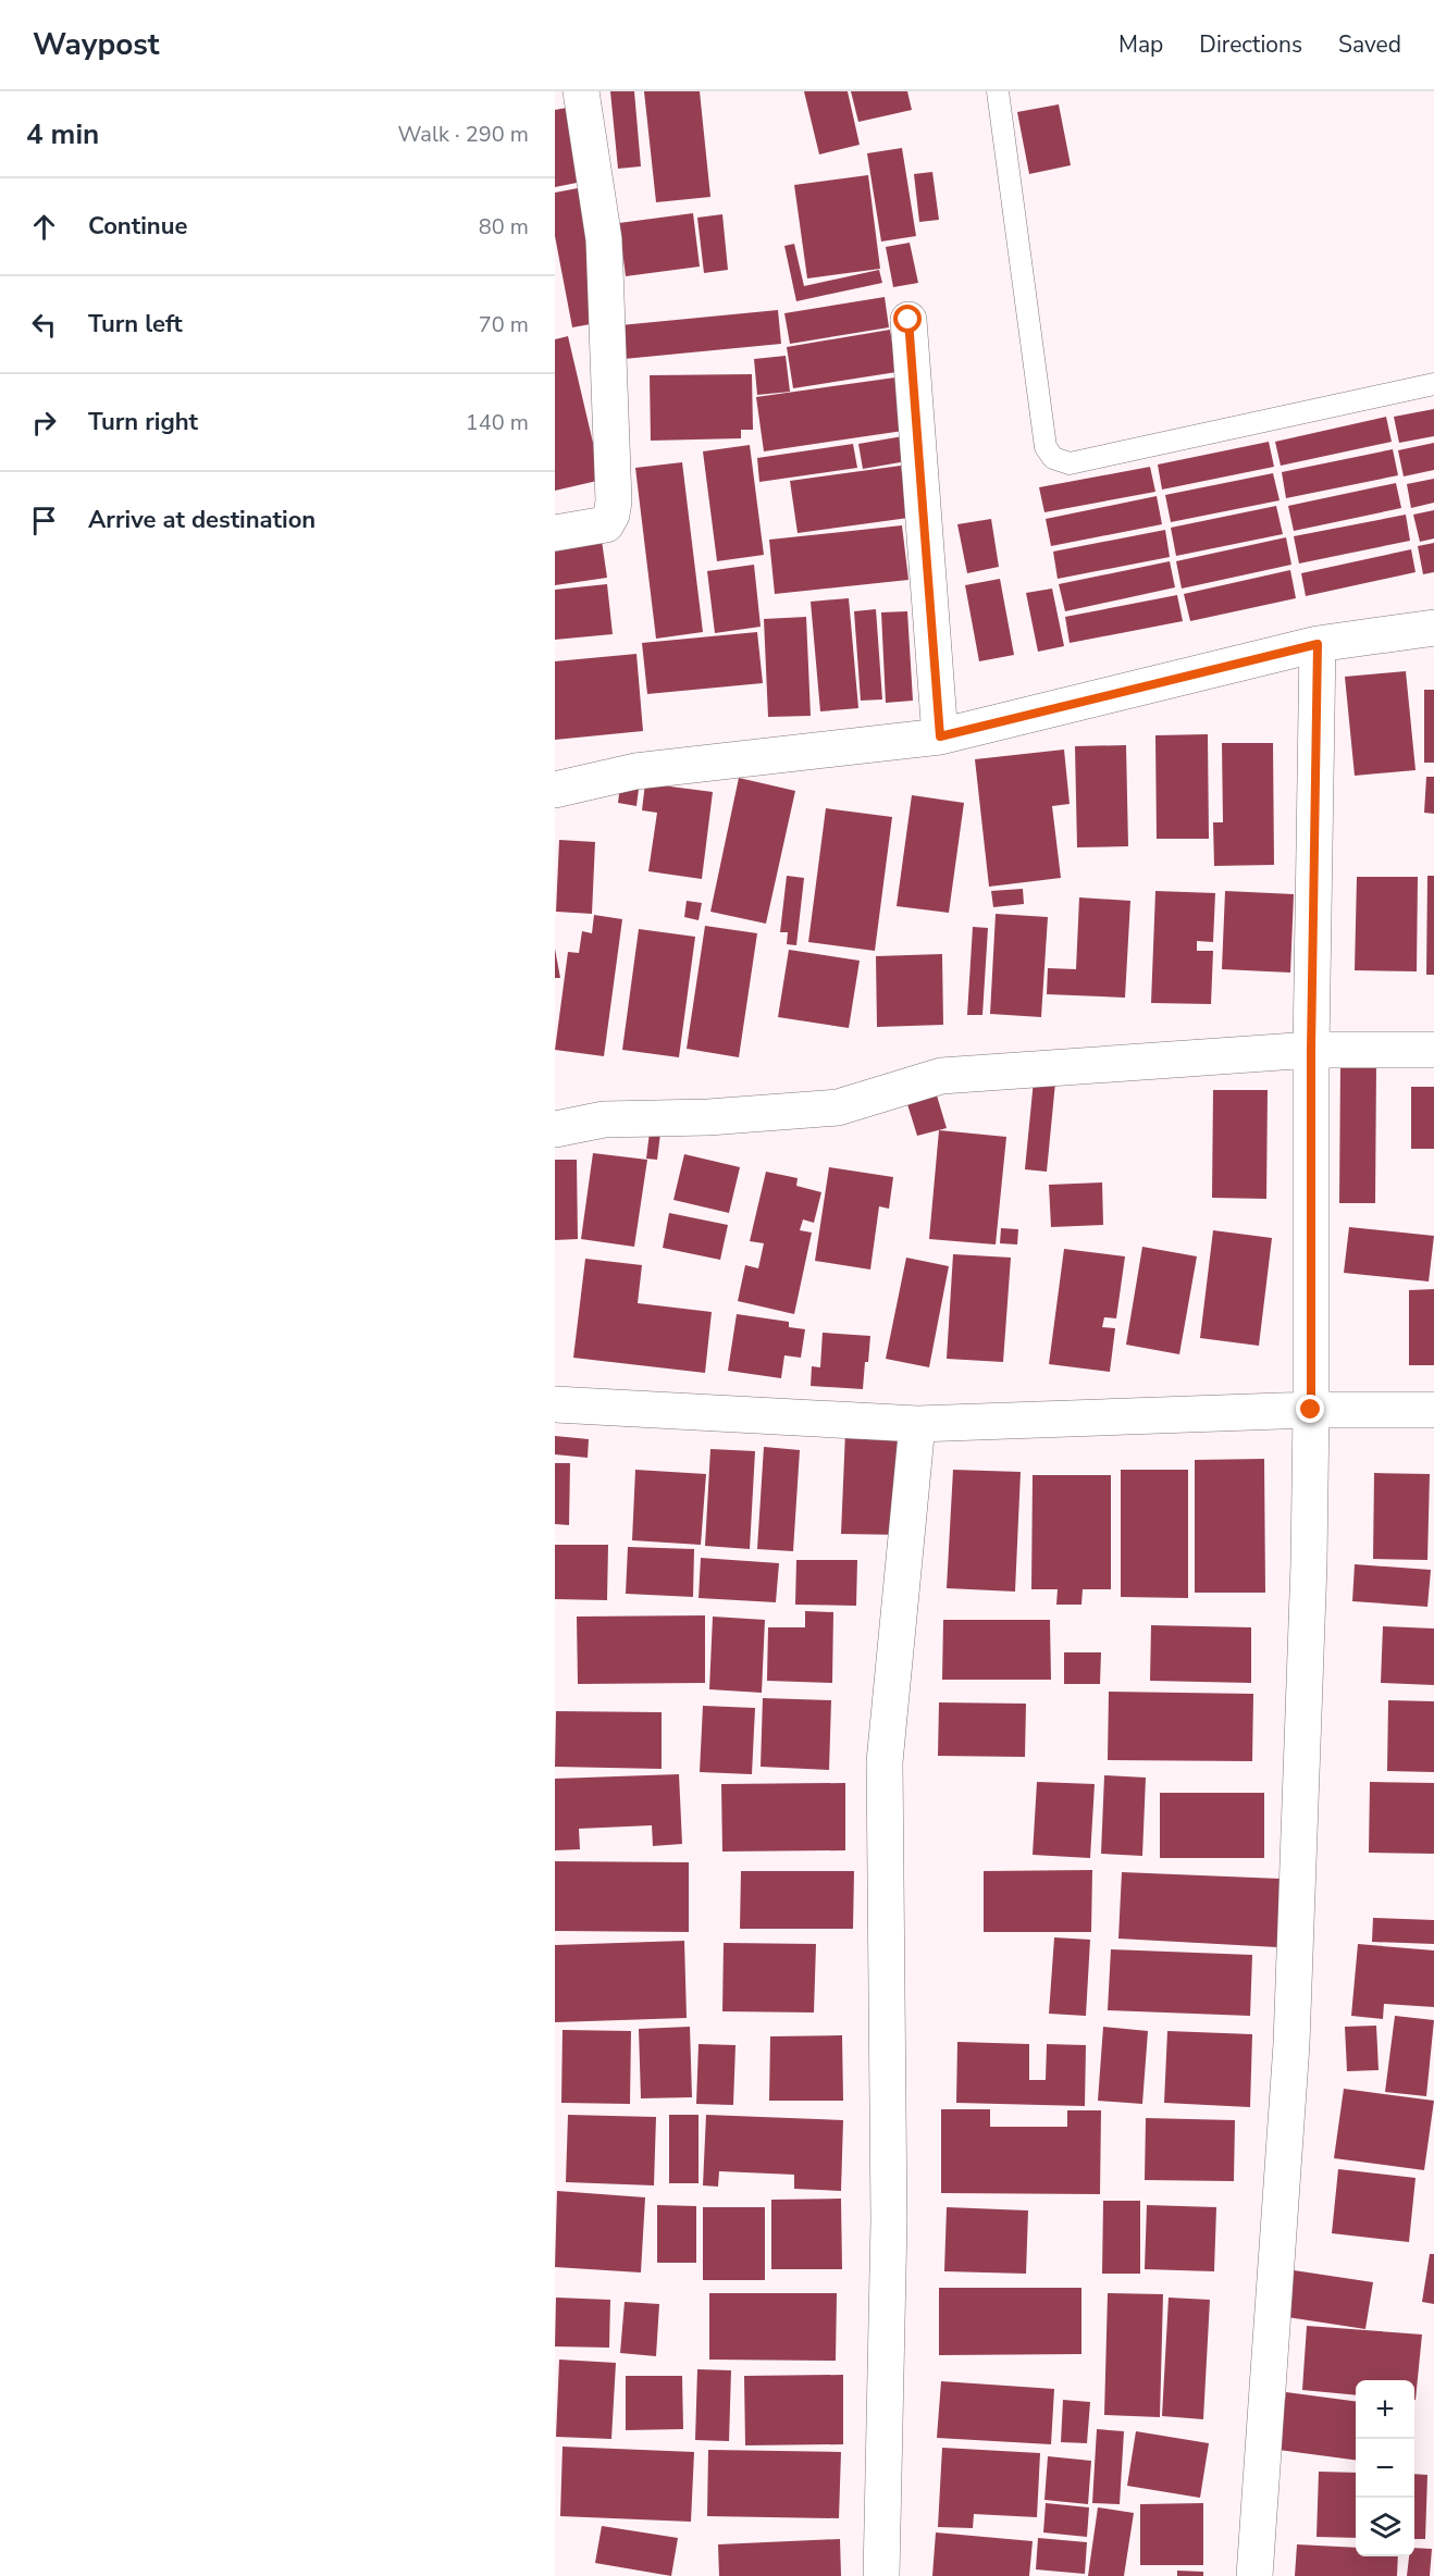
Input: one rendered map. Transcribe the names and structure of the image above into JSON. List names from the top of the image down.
{
  "page": {
    "header": "Waypost",
    "nav": ["Map", "Directions", "Saved"],
    "heading": ["4 min", "Walk · 290 m"],
    "list": [
      ["Continue", "80 m"],
      ["Turn left", "70 m"],
      ["Turn right", "140 m"],
      "Arrive at destination"
    ],
    "map_buttons": ["+", "−"]
  }
}
